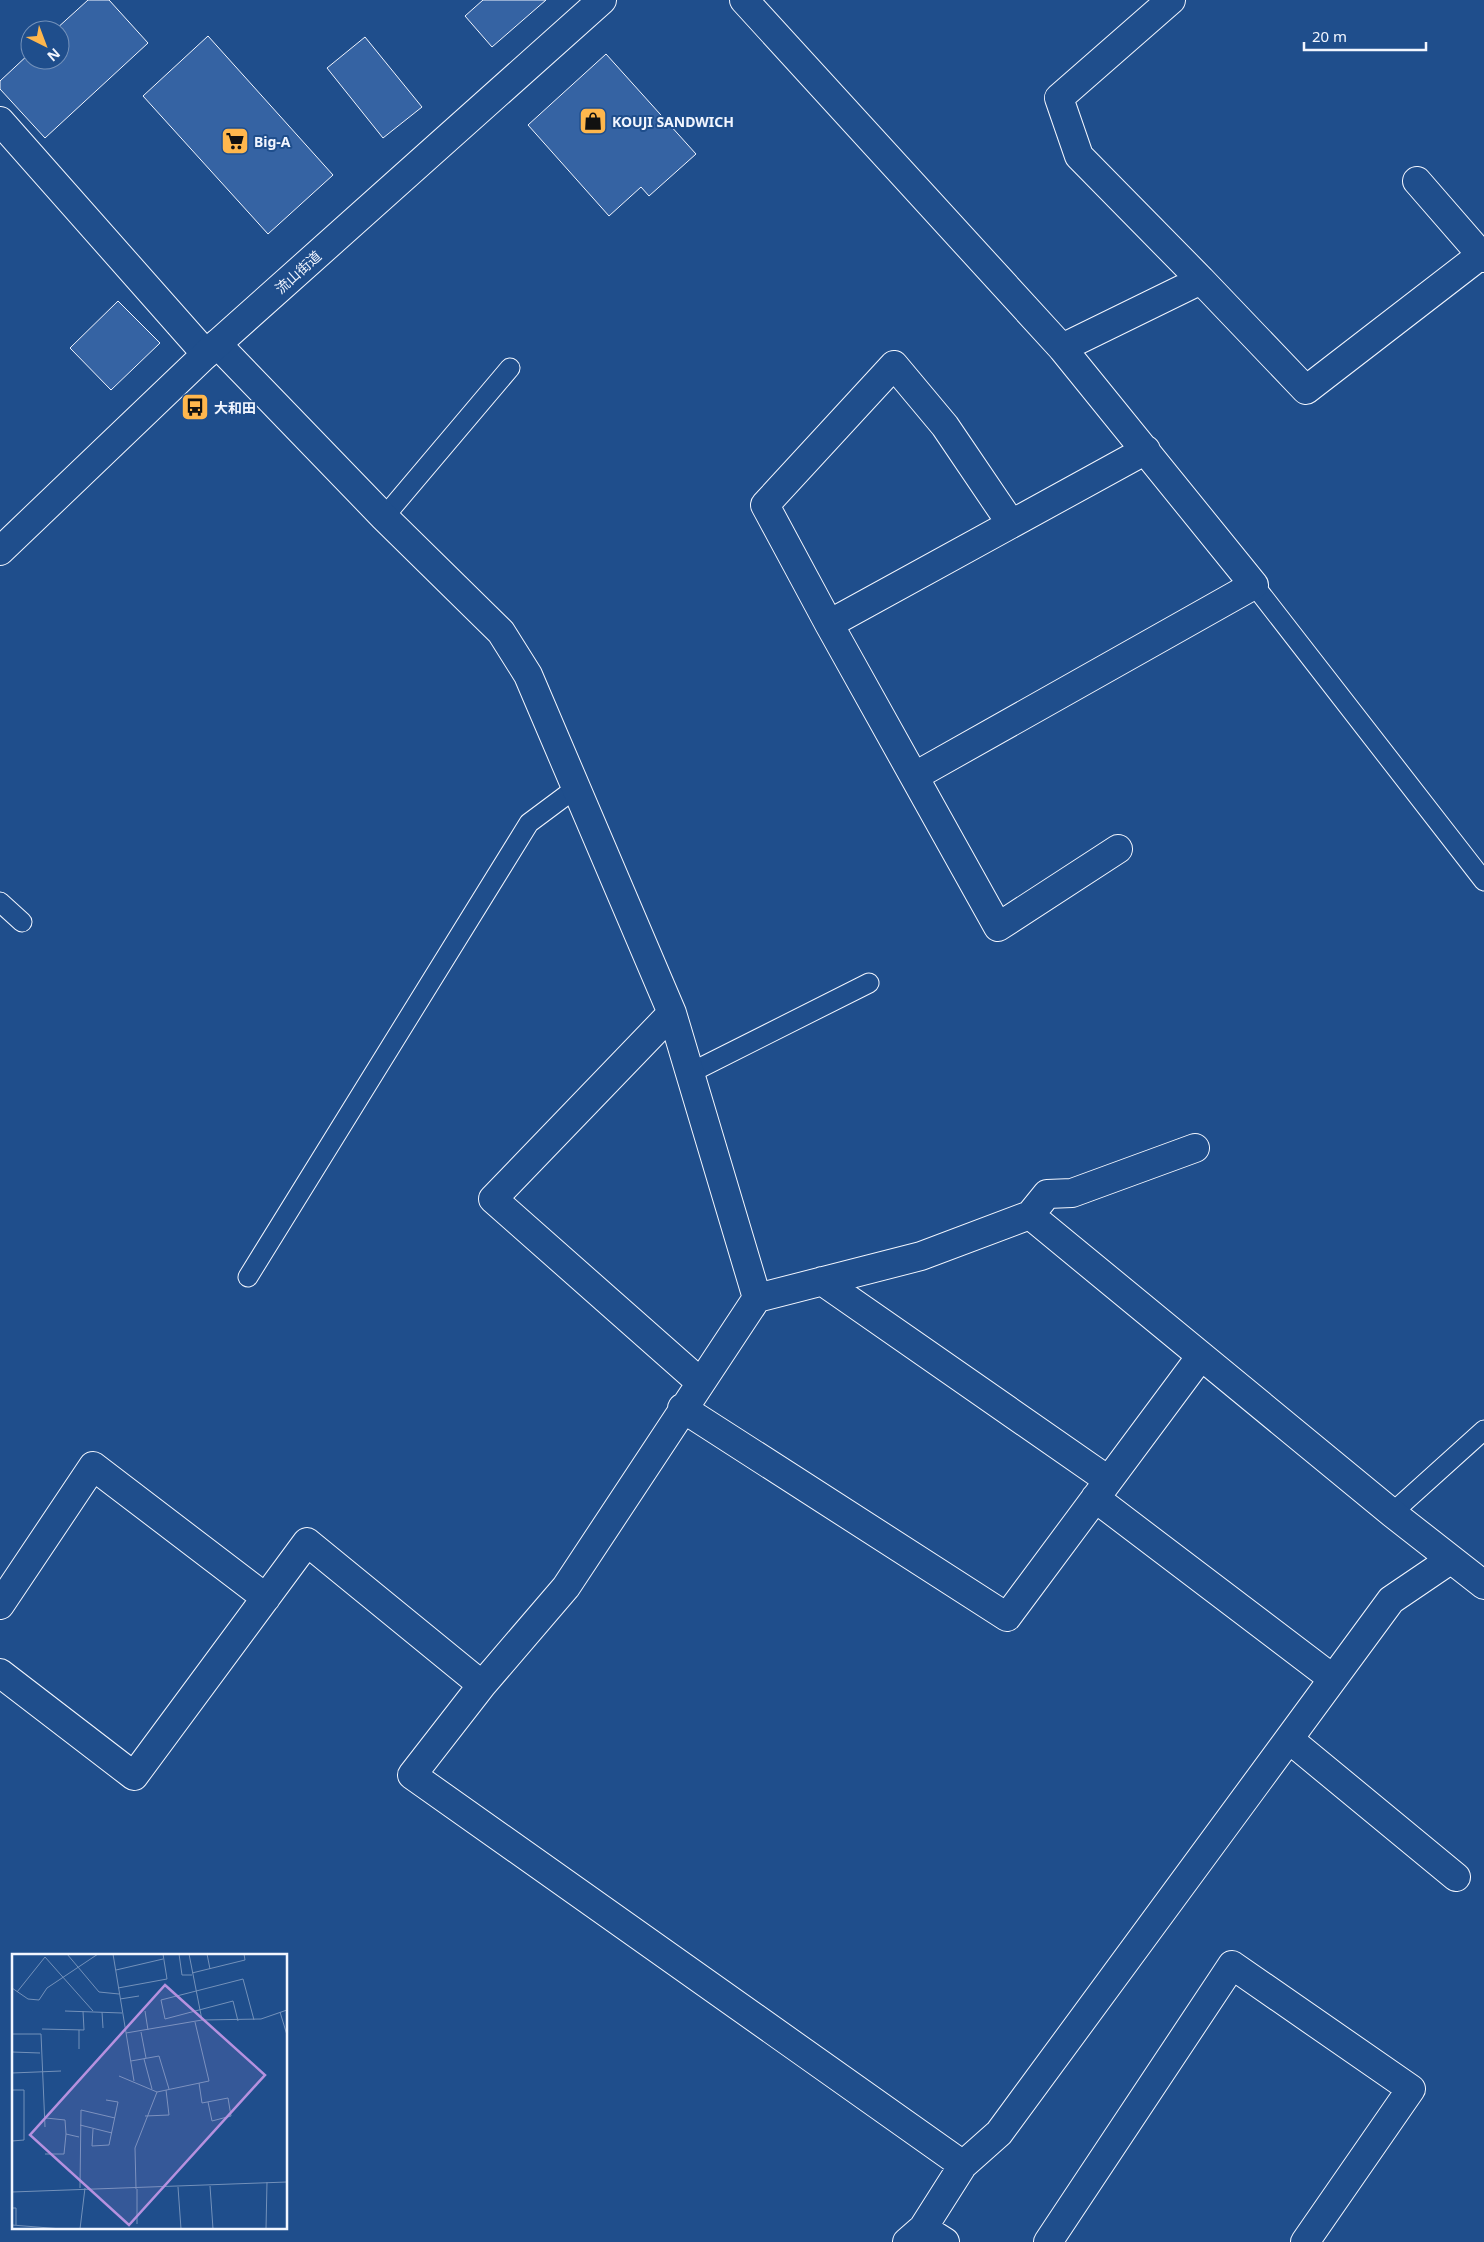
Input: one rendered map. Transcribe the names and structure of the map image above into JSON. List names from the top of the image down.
{
  "streets": {
    "street": ["流山街道"]
  },
  "places": {
    "shop": ["KOUJI SANDWICH"],
    "supermarket": ["Big-A"],
    "bus stop": ["大和田"]
  },
  "scale_bar": "20 m",
  "north": "bottom right"
}
